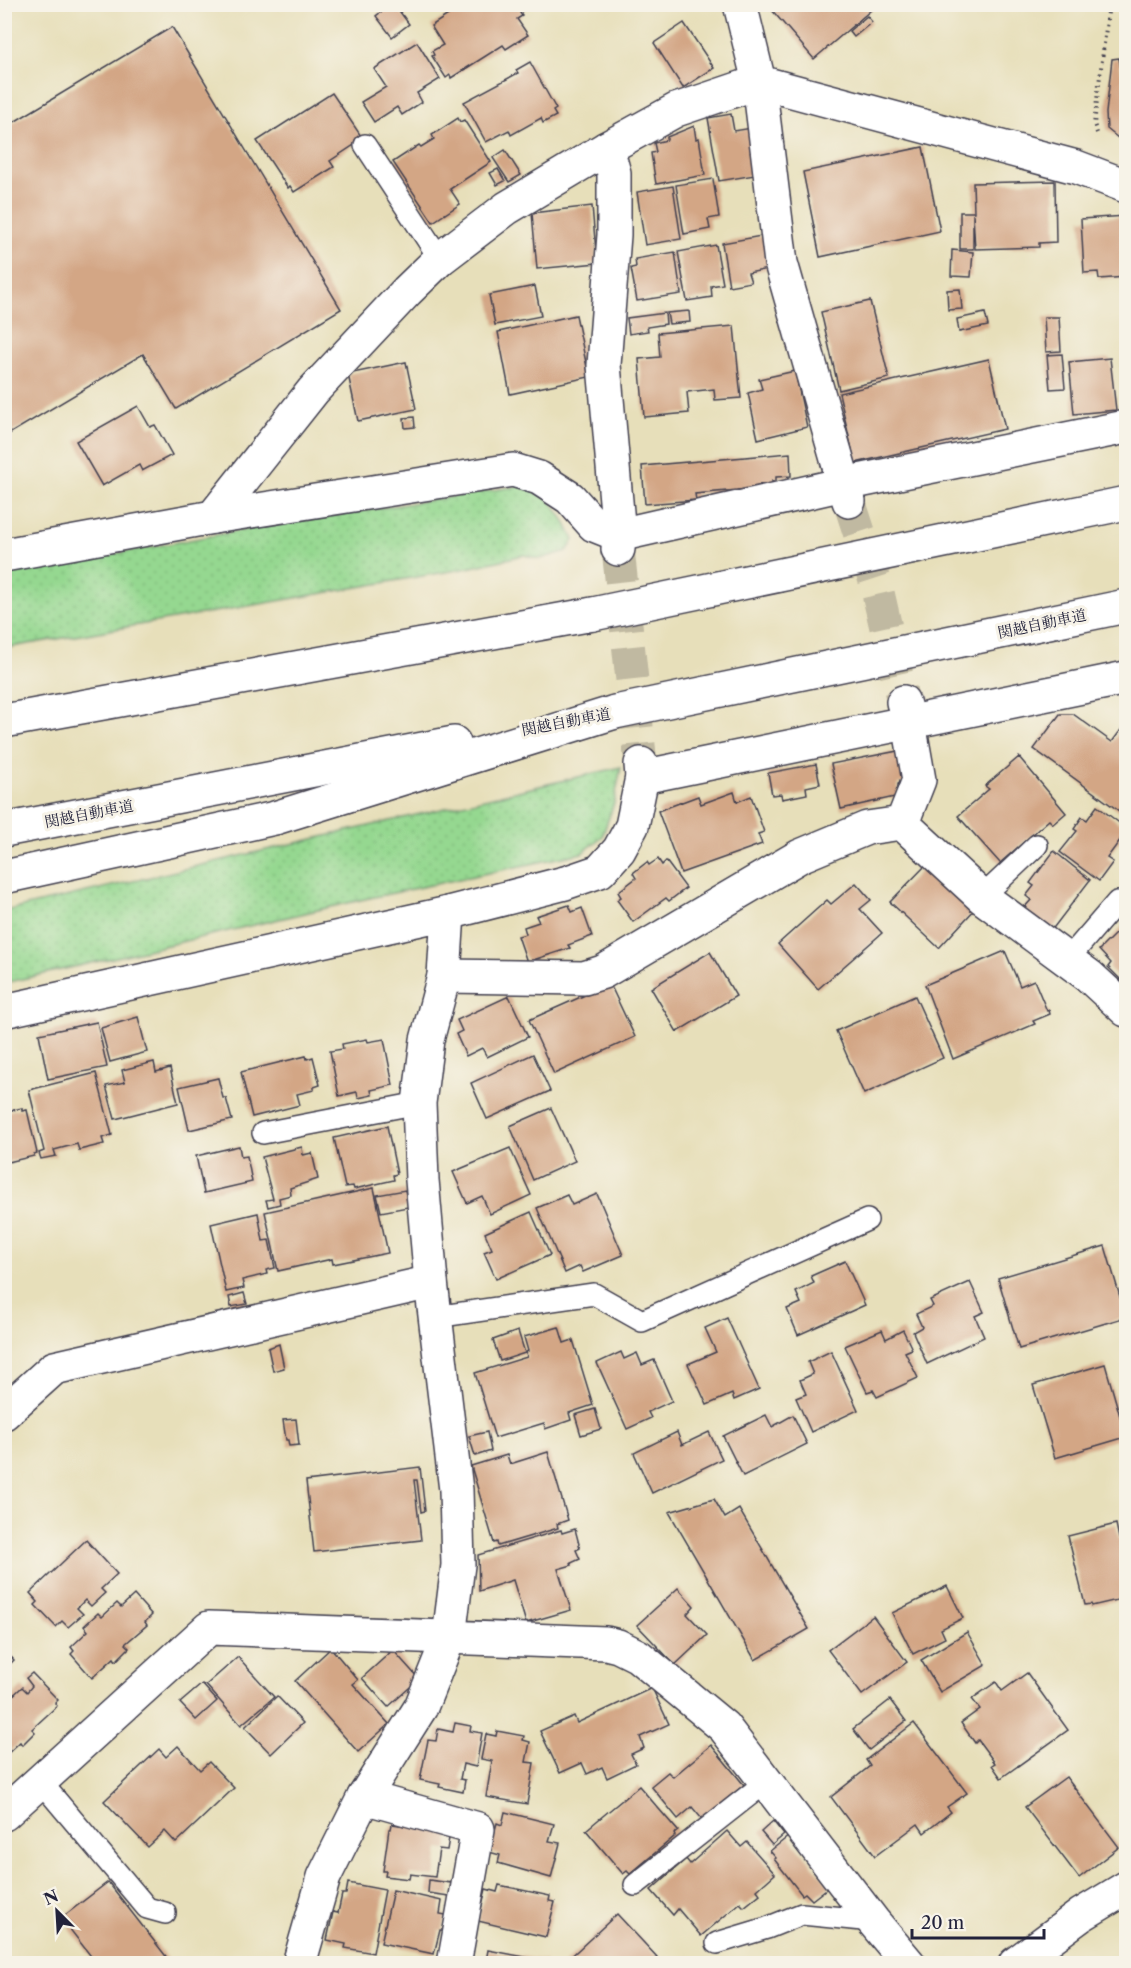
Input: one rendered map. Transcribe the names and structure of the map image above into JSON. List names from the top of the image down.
{
  "streets": {
    "main road": ["関越自動車道"]
  },
  "scale_bar": "20 m",
  "north": "top left"
}
